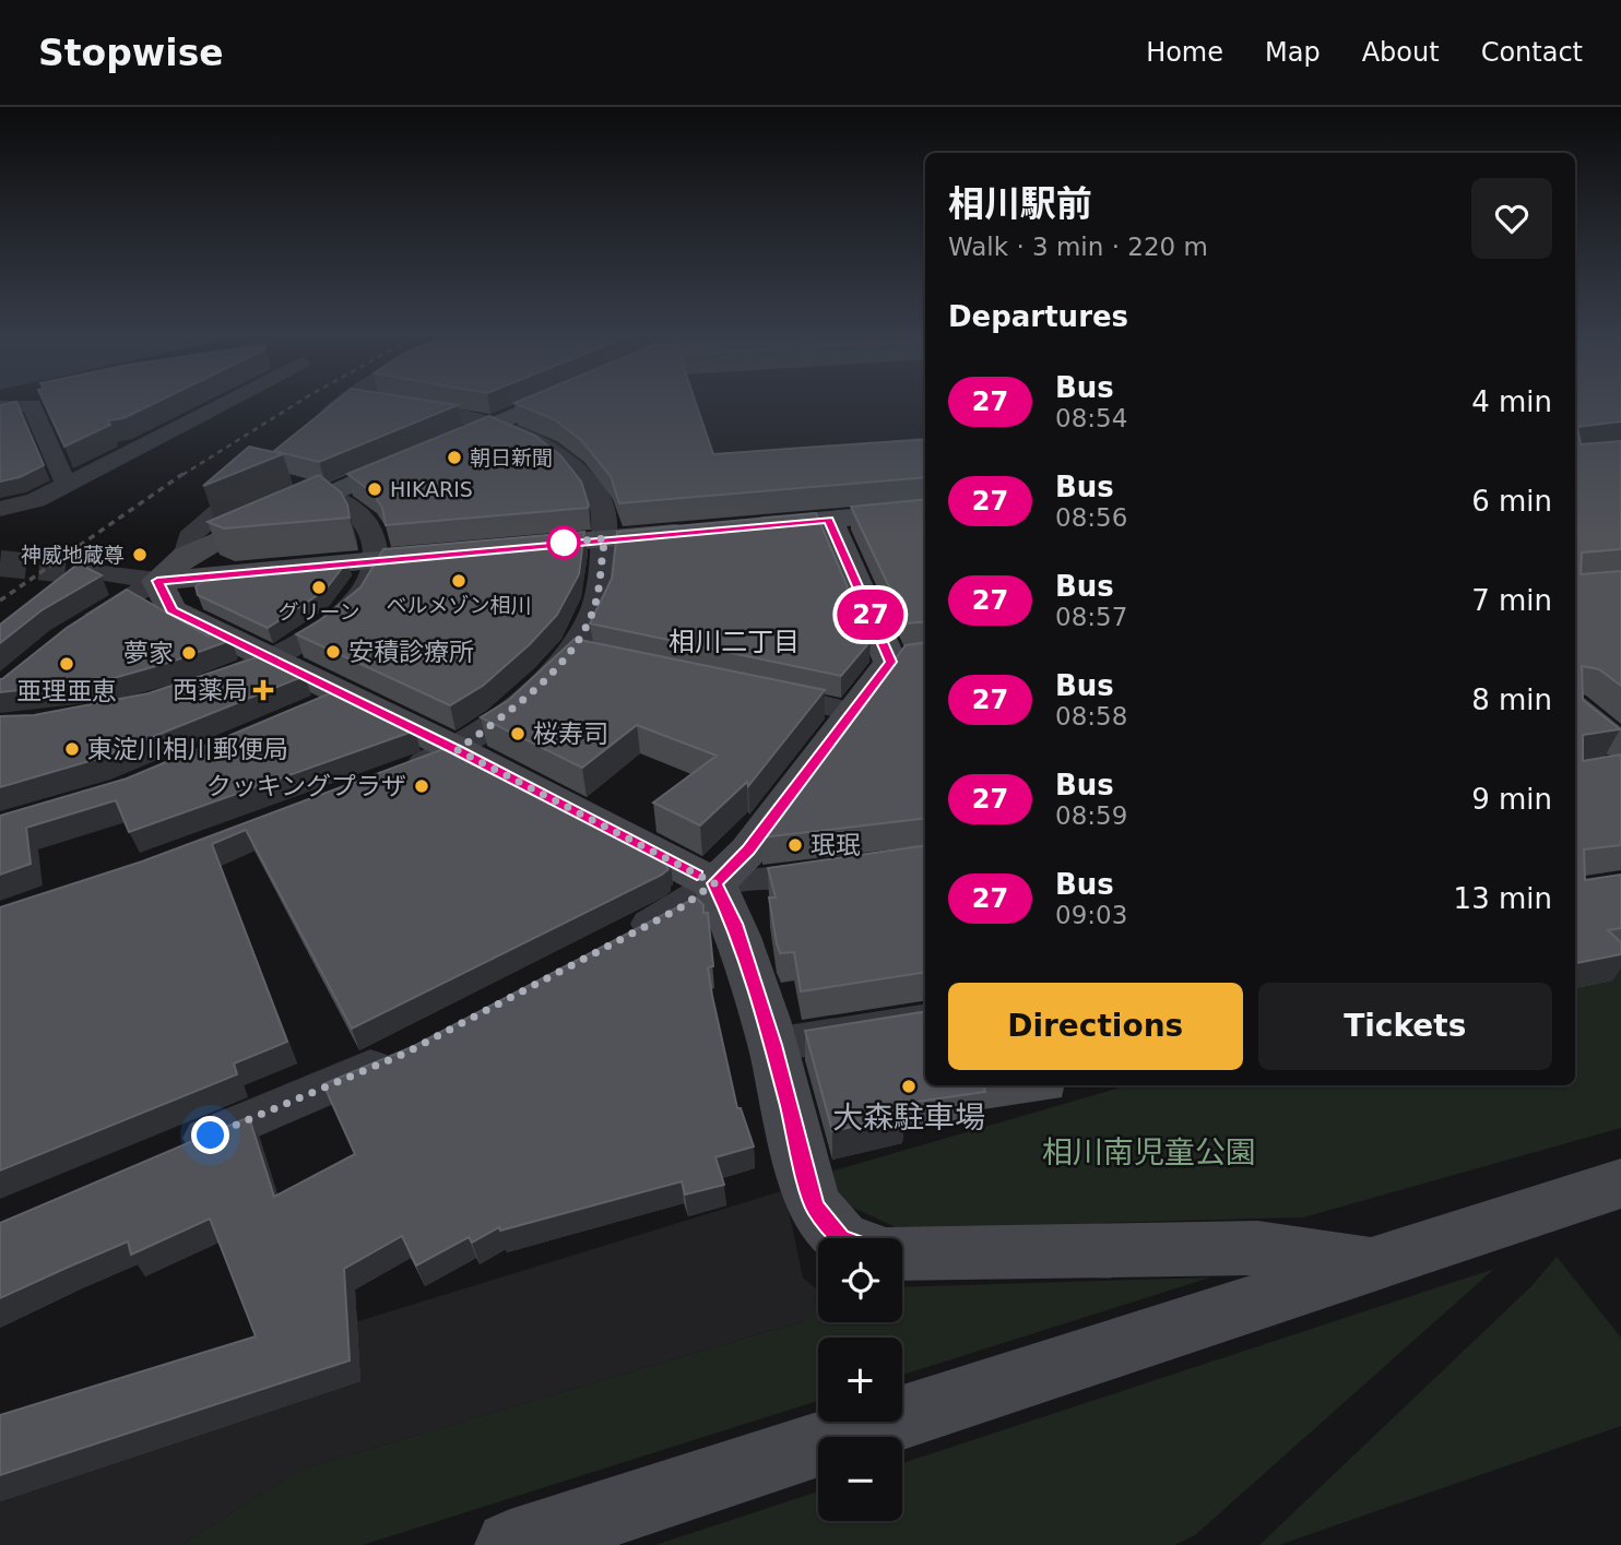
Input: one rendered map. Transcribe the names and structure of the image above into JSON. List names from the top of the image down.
{
  "districts": ["相川二丁目"],
  "parks": ["相川南児童公園"],
  "places": {
    "other": [
      "朝日新聞",
      "HIKARIS",
      "神威地蔵尊",
      "ベルメゾン相川",
      "グリーン",
      "安積診療所",
      "夢家",
      "亜理亜恵",
      "桜寿司",
      "東淀川相川郵便局",
      "クッキングプラザ",
      "珉珉",
      "大森駐車場"
    ],
    "health": ["西薬局"]
  },
  "lines": ["bus line 27"],
  "page": {
    "header": "Stopwise",
    "nav": [
      "Home",
      "Map",
      "About",
      "Contact"
    ],
    "on_map": "27",
    "heading": [
      ["相川駅前", "Walk · 3 min · 220 m"],
      "Departures"
    ],
    "list": [
      {
        "mark": "27",
        "name": "Bus",
        "note": "08:54",
        "value": "4 min"
      },
      {
        "mark": "27",
        "name": "Bus",
        "note": "08:56",
        "value": "6 min"
      },
      {
        "mark": "27",
        "name": "Bus",
        "note": "08:57",
        "value": "7 min"
      },
      {
        "mark": "27",
        "name": "Bus",
        "note": "08:58",
        "value": "8 min"
      },
      {
        "mark": "27",
        "name": "Bus",
        "note": "08:59",
        "value": "9 min"
      },
      {
        "mark": "27",
        "name": "Bus",
        "note": "09:03",
        "value": "13 min"
      }
    ],
    "buttons": ["Directions", "Tickets"],
    "map_buttons": ["+", "−"]
  }
}
